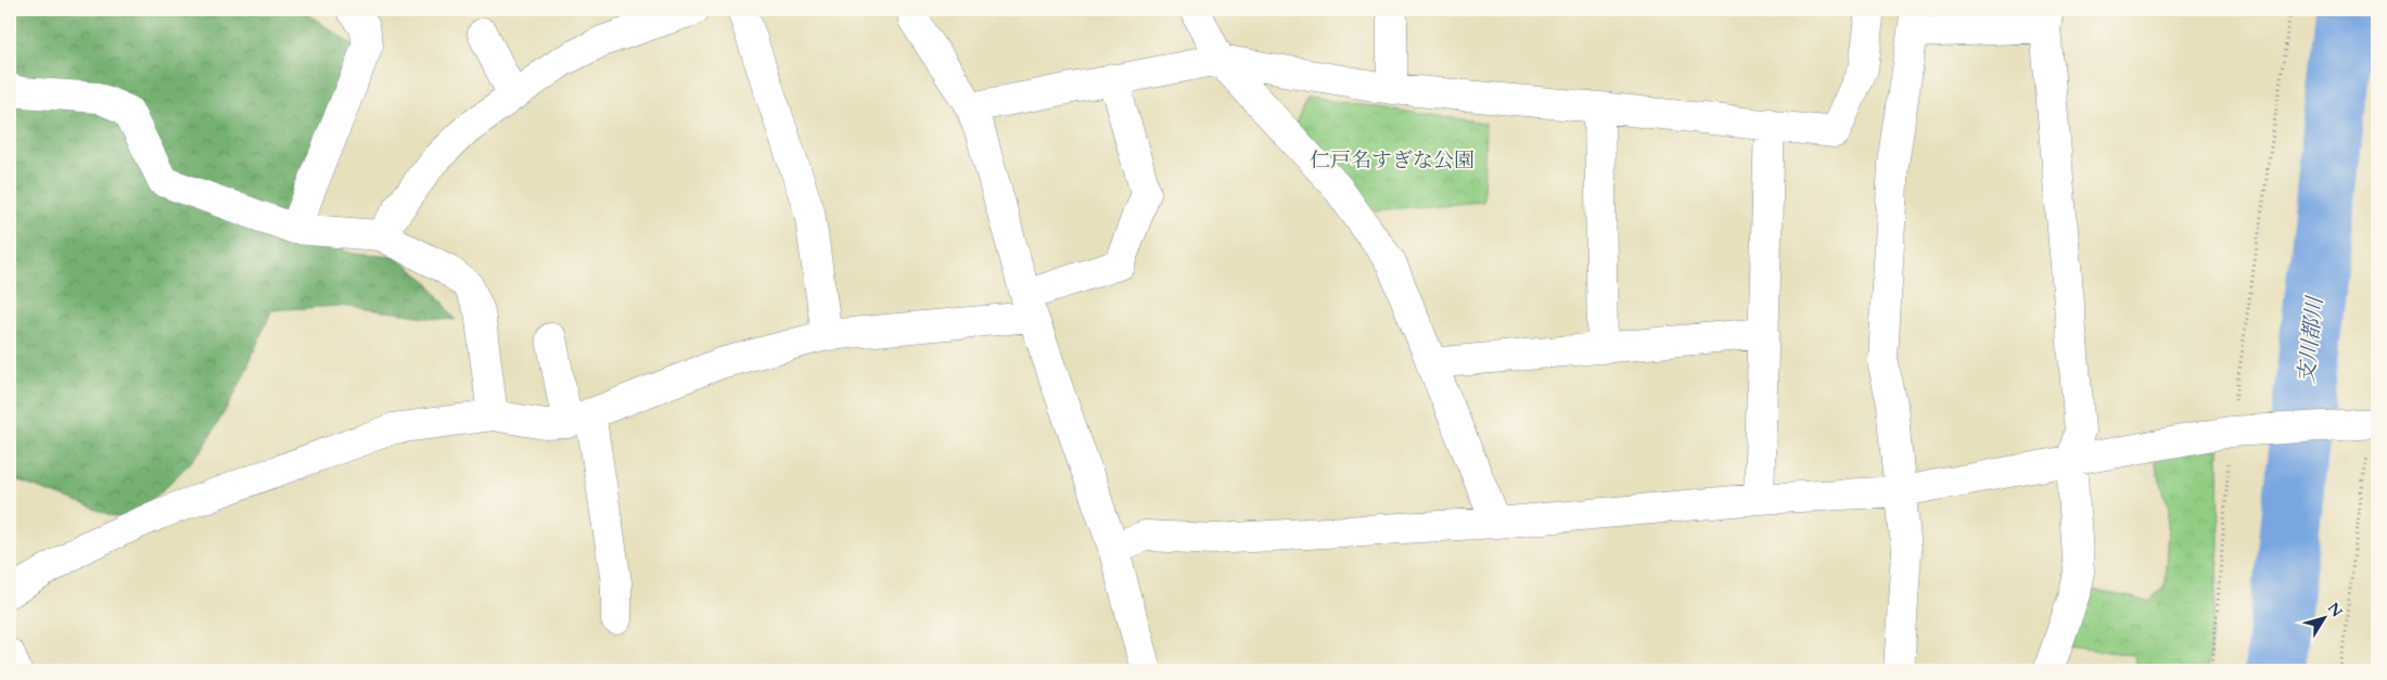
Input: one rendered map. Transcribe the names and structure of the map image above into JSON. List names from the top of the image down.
{
  "water": ["支川都川"],
  "parks": ["仁戸名すぎな公園"],
  "north": "top right"
}
